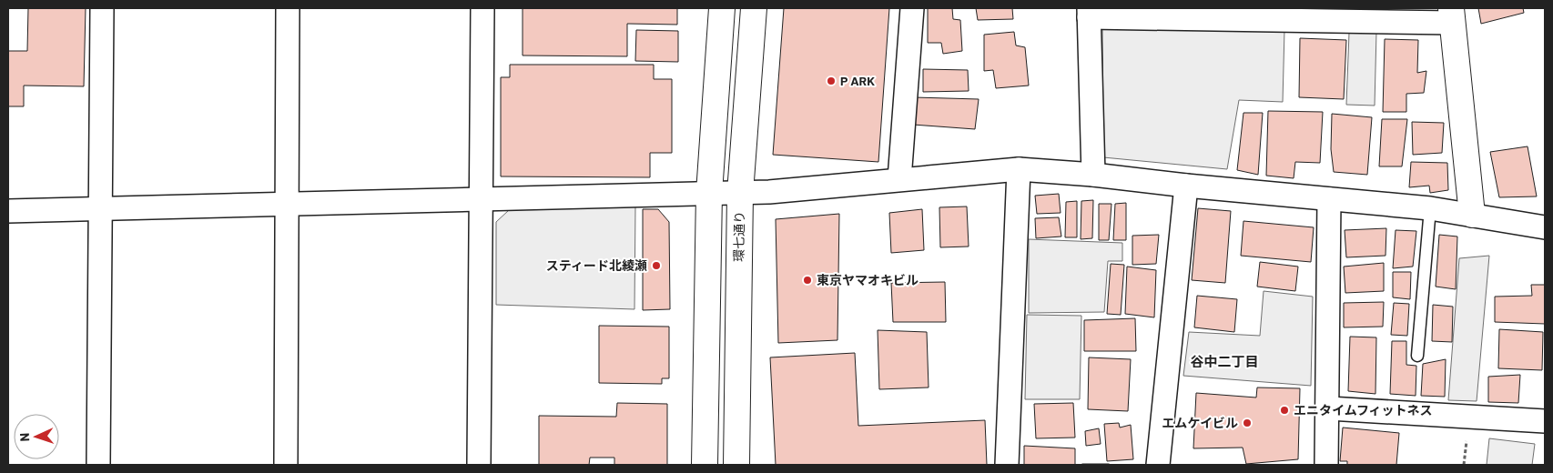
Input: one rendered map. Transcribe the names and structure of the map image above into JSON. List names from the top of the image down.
{
  "streets": {
    "main road": ["環七通り"]
  },
  "districts": ["谷中二丁目"],
  "places": [
    "P ARK",
    "スティード北綾瀬",
    "東京ヤマオキビル",
    "エニタイムフィットネス",
    "エムケイビル"
  ],
  "north": "left"
}
